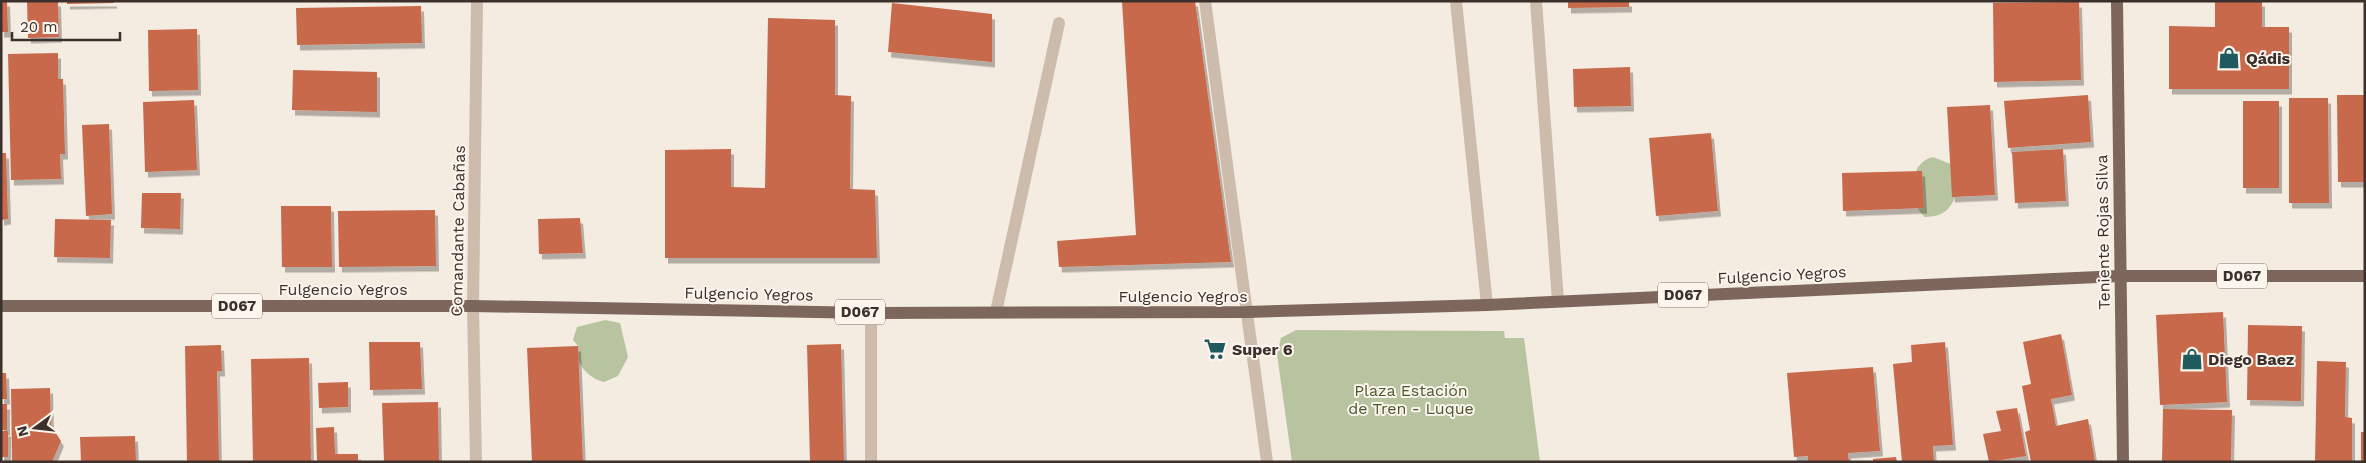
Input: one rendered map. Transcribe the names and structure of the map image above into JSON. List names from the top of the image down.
{
  "streets": {
    "main road": ["Teniente Rojas Silva", "Fulgencio Yegros", "D067"],
    "street": ["Comandante Cabañas"]
  },
  "crossings": [
    ["Comandante Cabañas", "Fulgencio Yegros"],
    ["Teniente Rojas Silva", "Fulgencio Yegros"]
  ],
  "parks": ["Plaza Estación de Tren - Luque"],
  "places": {
    "shop": ["Qádis", "Diego Baez"],
    "supermarket": ["Super 6"]
  },
  "scale_bar": "20 m",
  "north": "left"
}
